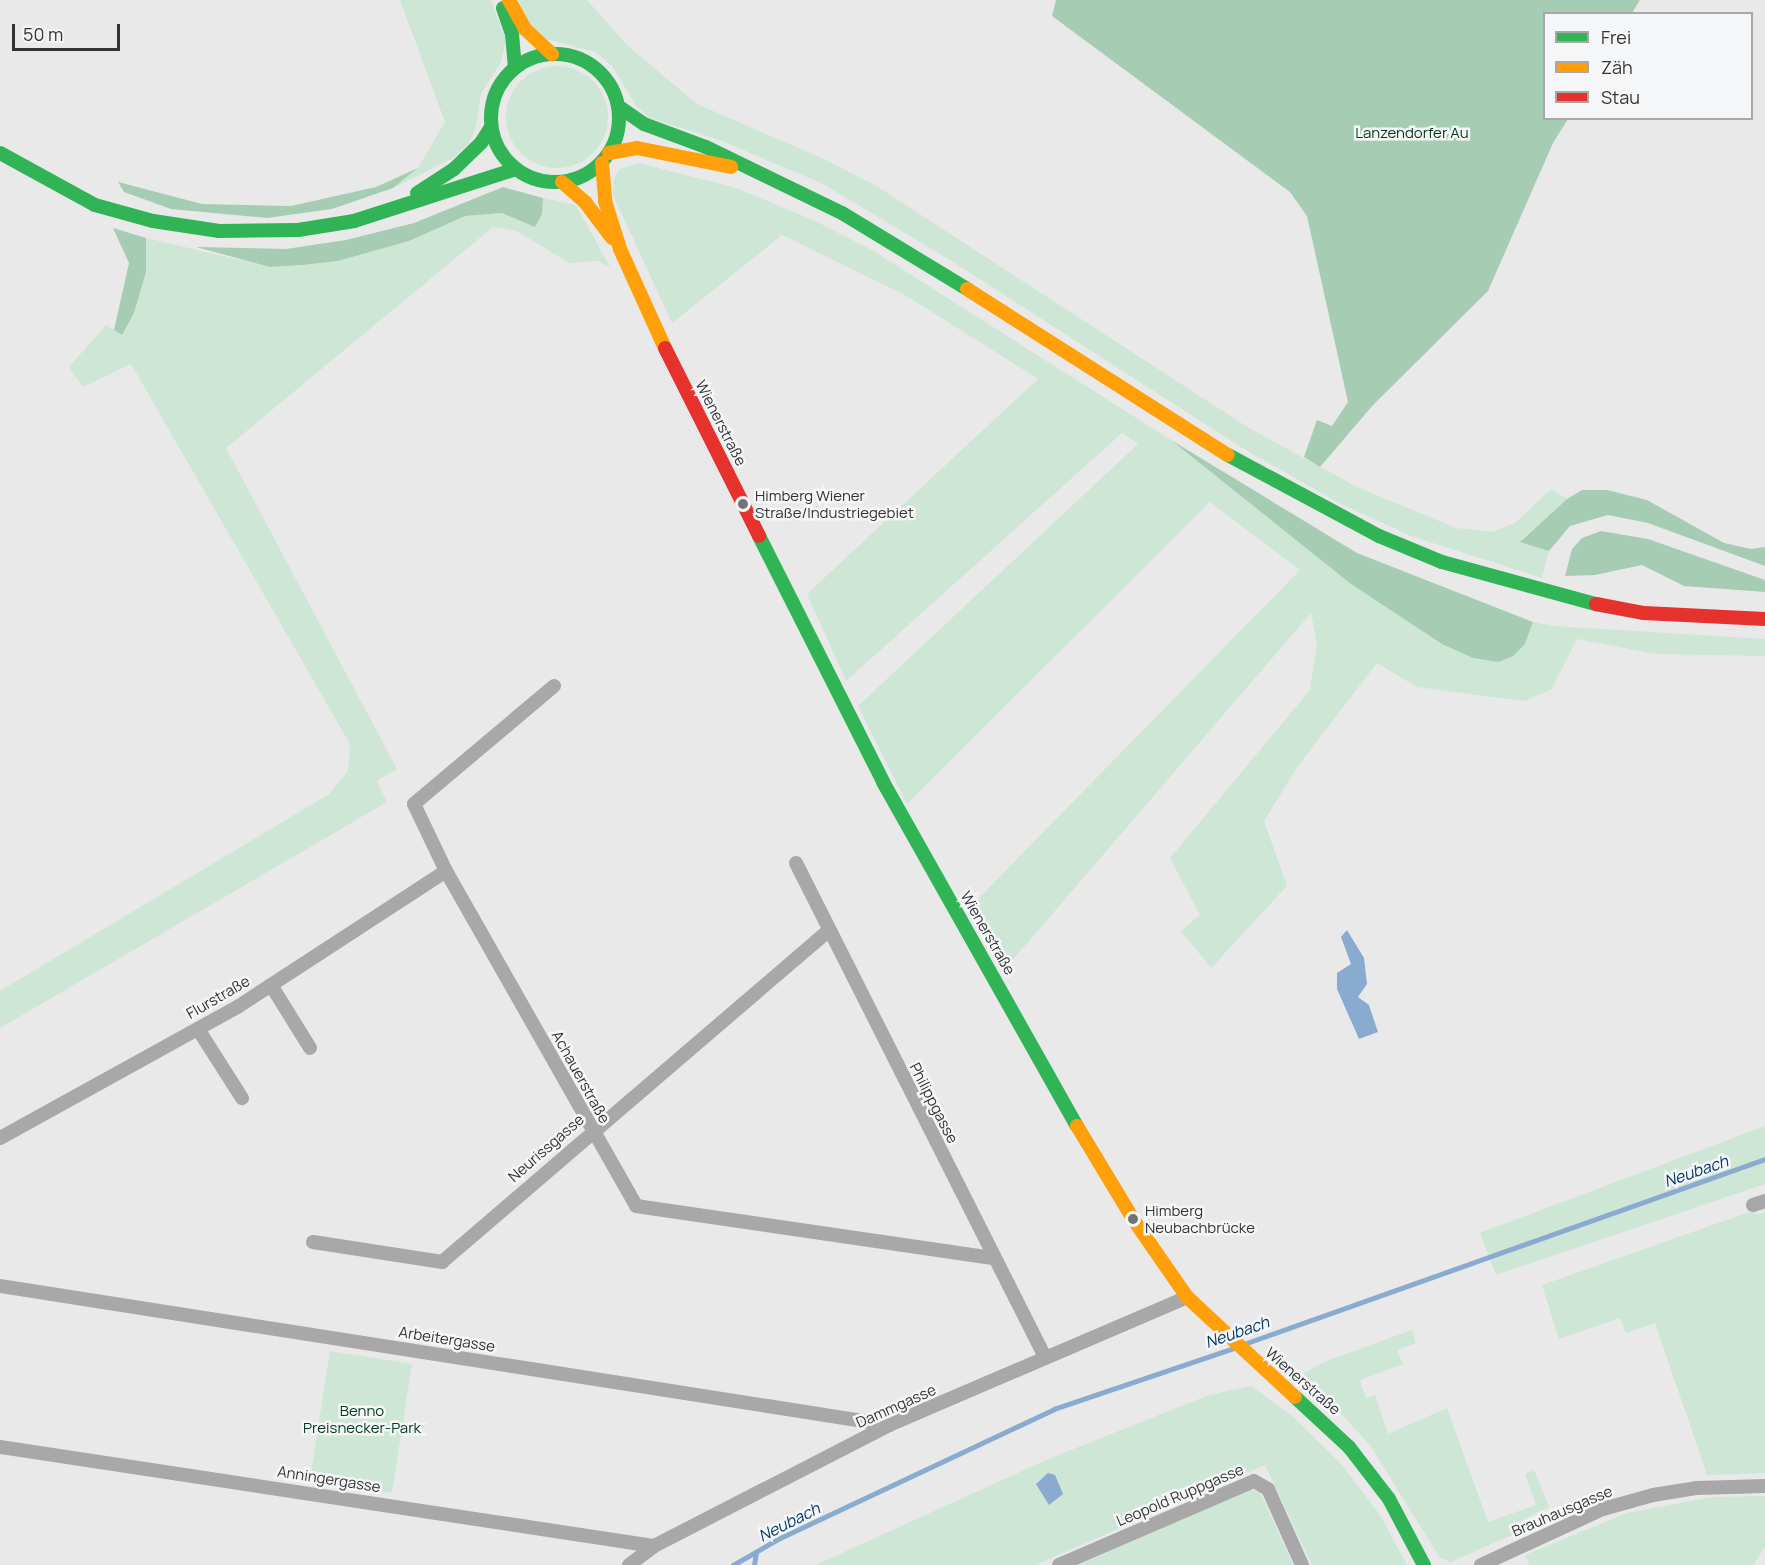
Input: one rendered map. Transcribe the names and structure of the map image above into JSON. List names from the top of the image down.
{
  "streets": {
    "main road": ["Wienerstraße"],
    "street": [
      "Flurstraße",
      "Achauerstraße",
      "Philippgasse",
      "Neurissgasse",
      "Arbeitergasse",
      "Dammgasse",
      "Anningergasse",
      "Leopold Ruppgasse",
      "Brauhausgasse"
    ]
  },
  "crossings": [
    ["Wienerstraße", "Dammgasse"],
    ["Flurstraße", "Achauerstraße"],
    ["Achauerstraße", "Philippgasse"],
    ["Achauerstraße", "Neurissgasse"],
    ["Philippgasse", "Neurissgasse"],
    ["Philippgasse", "Dammgasse"],
    ["Arbeitergasse", "Dammgasse"],
    ["Dammgasse", "Anningergasse"]
  ],
  "water": ["Neubach"],
  "parks": ["Lanzendorfer Au", "Benno Preisnecker-Park"],
  "places": ["Himberg Wiener Straße/Industriegebiet", "Himberg Neubachbrücke"],
  "legend": ["Frei", "Zäh", "Stau"],
  "scale_bar": "50 m"
}
